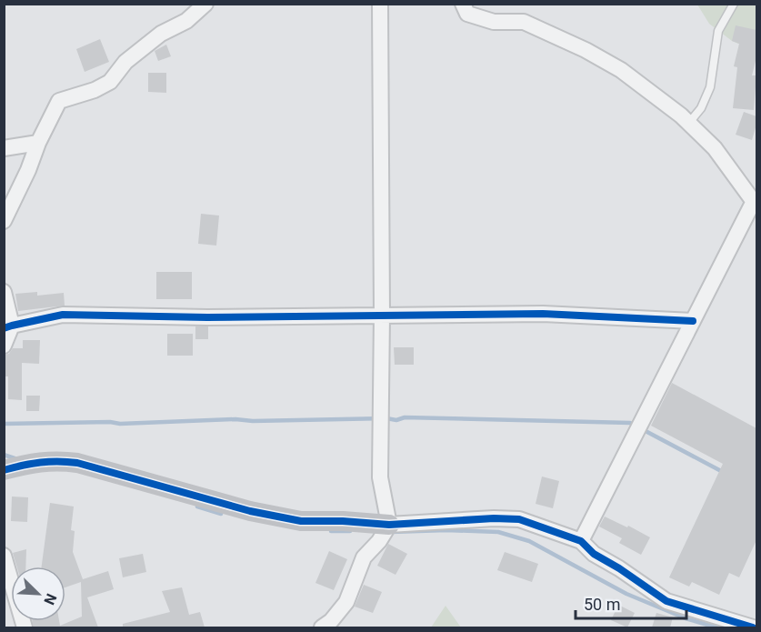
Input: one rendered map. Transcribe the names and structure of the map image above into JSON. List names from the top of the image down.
{
  "scale_bar": "50 m",
  "north": "bottom right"
}
